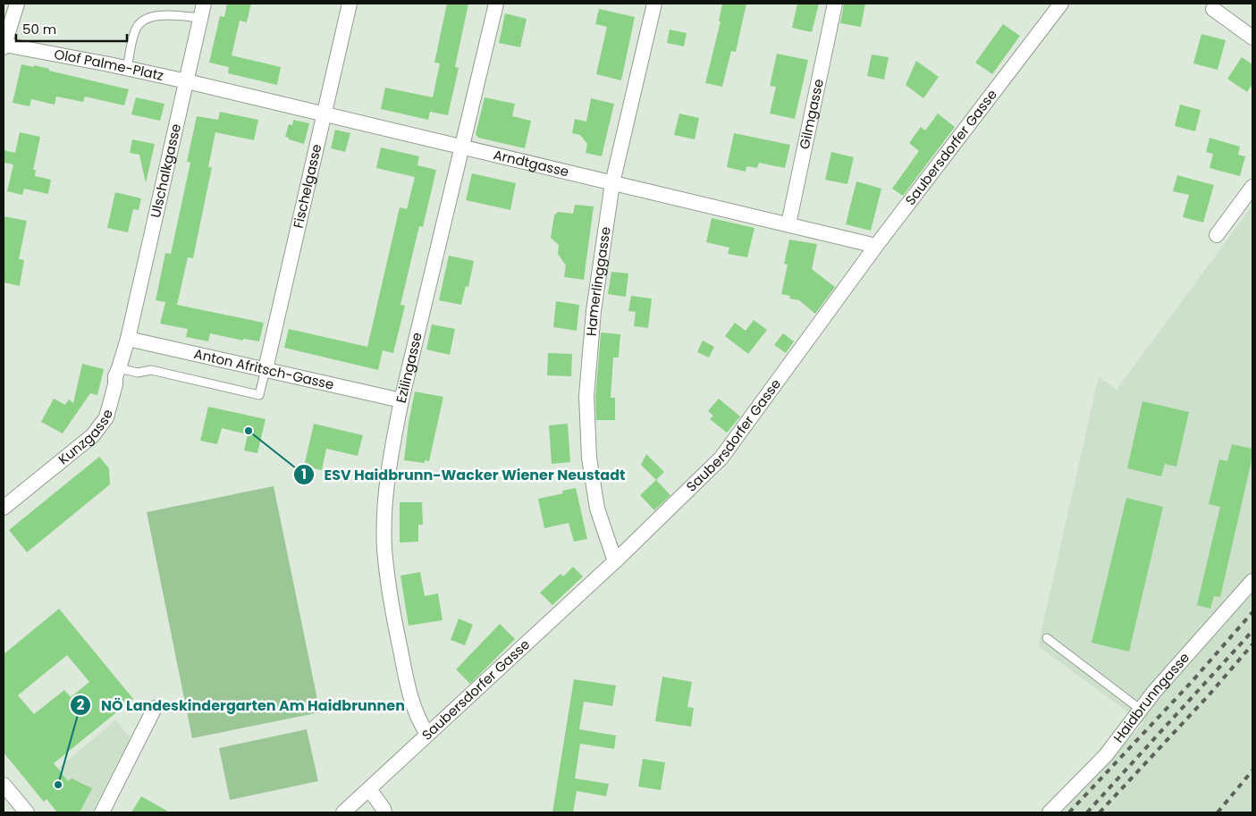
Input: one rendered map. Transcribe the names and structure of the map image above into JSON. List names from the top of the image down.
{
  "streets": {
    "street": [
      "Olof Palme-Platz",
      "Gilmgasse",
      "Saubersdorfer Gasse",
      "Arndtgasse",
      "Ulschalkgasse",
      "Fischelgasse",
      "Hamerlinggasse",
      "Ezilingasse",
      "Anton Afritsch-Gasse",
      "Kunzgasse",
      "Haidbrunngasse"
    ]
  },
  "crossings": [
    ["Olof Palme-Platz", "Arndtgasse"],
    ["Olof Palme-Platz", "Ulschalkgasse"],
    ["Gilmgasse", "Arndtgasse"],
    ["Saubersdorfer Gasse", "Arndtgasse"],
    ["Saubersdorfer Gasse", "Hamerlinggasse"],
    ["Saubersdorfer Gasse", "Ezilingasse"],
    ["Arndtgasse", "Ulschalkgasse"],
    ["Arndtgasse", "Fischelgasse"],
    ["Arndtgasse", "Hamerlinggasse"],
    ["Arndtgasse", "Ezilingasse"],
    ["Ulschalkgasse", "Anton Afritsch-Gasse"],
    ["Ulschalkgasse", "Kunzgasse"],
    ["Fischelgasse", "Anton Afritsch-Gasse"],
    ["Ezilingasse", "Anton Afritsch-Gasse"],
    ["Anton Afritsch-Gasse", "Kunzgasse"]
  ],
  "places": ["ESV Haidbrunn-Wacker Wiener Neustadt", "NÖ Landeskindergarten Am Haidbrunnen"],
  "scale_bar": "50 m"
}
